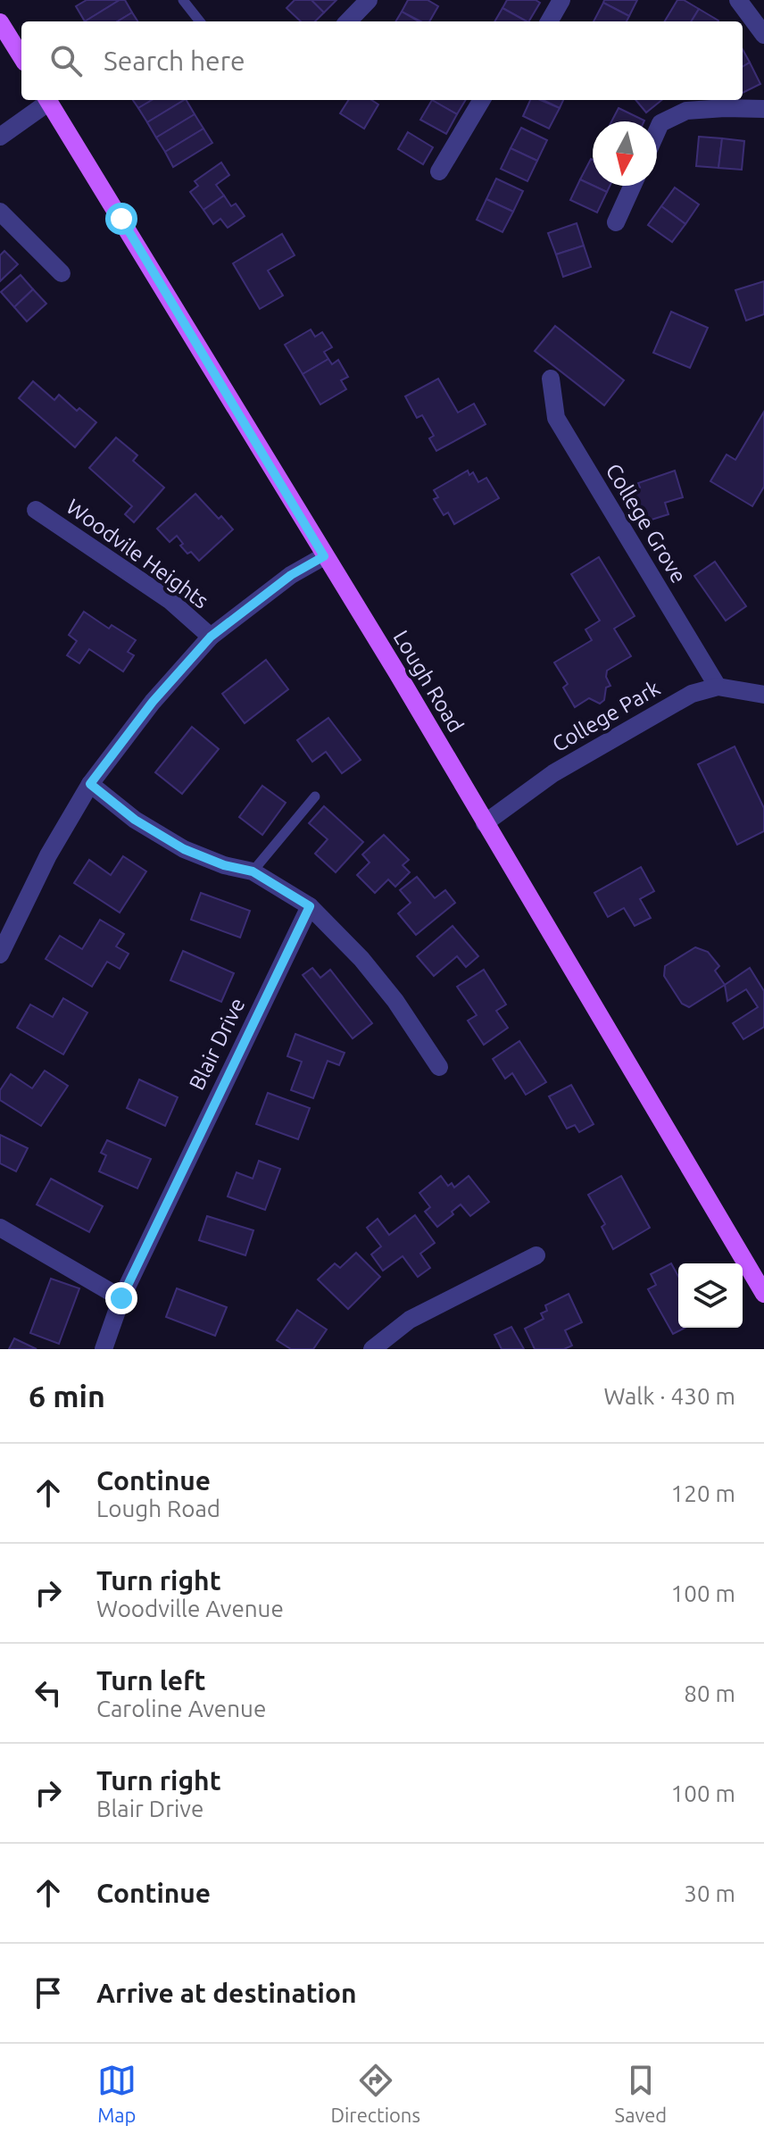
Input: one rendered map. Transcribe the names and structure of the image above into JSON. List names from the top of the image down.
{
  "streets": {
    "main road": ["Lough Road"],
    "street": [
      "College Grove",
      "Woodvile Heights",
      "College Park",
      "Blair Drive"
    ]
  },
  "crossings": [
    ["College Grove", "College Park"],
    ["Lough Road", "College Park"]
  ],
  "north": "bottom",
  "page": {
    "search": "Search here",
    "heading": ["6 min", "Walk · 430 m"],
    "list": [
      ["Continue", "Lough Road", "120 m"],
      ["Turn right", "Woodville Avenue", "100 m"],
      ["Turn left", "Caroline Avenue", "80 m"],
      ["Turn right", "Blair Drive", "100 m"],
      ["Continue", "30 m"],
      "Arrive at destination"
    ],
    "nav": ["Map", "Directions", "Saved"]
  }
}
